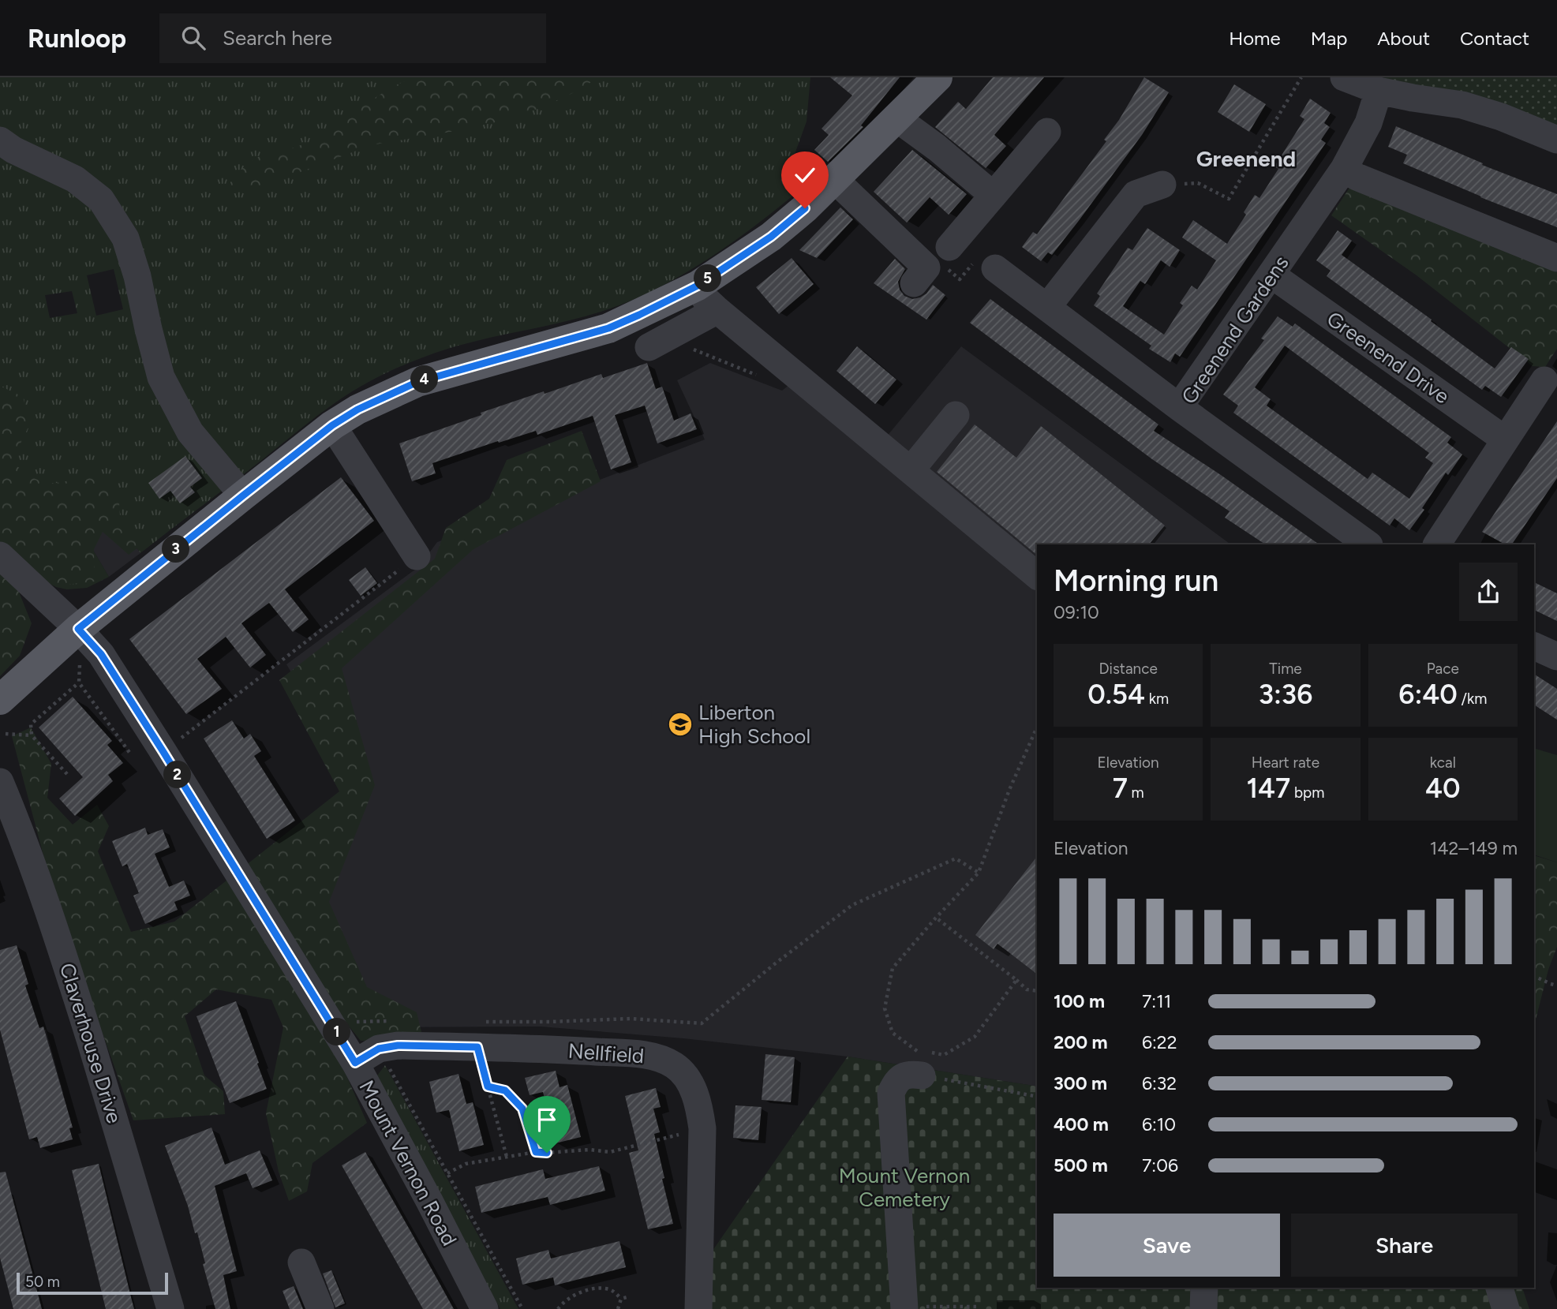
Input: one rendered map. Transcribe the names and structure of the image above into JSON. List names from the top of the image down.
{
  "streets": {
    "street": [
      "Greenend Gardens",
      "Greenend Drive",
      "Claverhouse Drive",
      "Nellfield",
      "Mount Vernon Road"
    ]
  },
  "crossings": [
    ["Greenend Gardens", "Greenend Drive"],
    ["Nellfield", "Mount Vernon Road"]
  ],
  "districts": ["Greenend"],
  "parks": ["Mount Vernon Cemetery"],
  "places": {
    "school or university": ["Liberton High School"]
  },
  "scale_bar": "50 m",
  "page": {
    "header": "Runloop",
    "search": "Search here",
    "nav": [
      "Home",
      "Map",
      "About",
      "Contact"
    ],
    "pins": [
      "5",
      "4",
      "3",
      "2",
      "1"
    ],
    "heading": ["Morning run", "09:10"],
    "stats": [
      ["Distance", "0.54 km"],
      ["Time", "3:36"],
      ["Pace", "6:40 /km"],
      ["Elevation", "7 m"],
      ["Heart rate", "147 bpm"],
      ["kcal", "40"]
    ],
    "chart": ["Elevation", "142–149 m"],
    "list": [
      {
        "name": "100 m",
        "note": "7:11"
      },
      {
        "name": "200 m",
        "note": "6:22"
      },
      {
        "name": "300 m",
        "note": "6:32"
      },
      {
        "name": "400 m",
        "note": "6:10"
      },
      {
        "name": "500 m",
        "note": "7:06"
      }
    ],
    "buttons": ["Save", "Share"],
    "scale": "50 m"
  }
}
